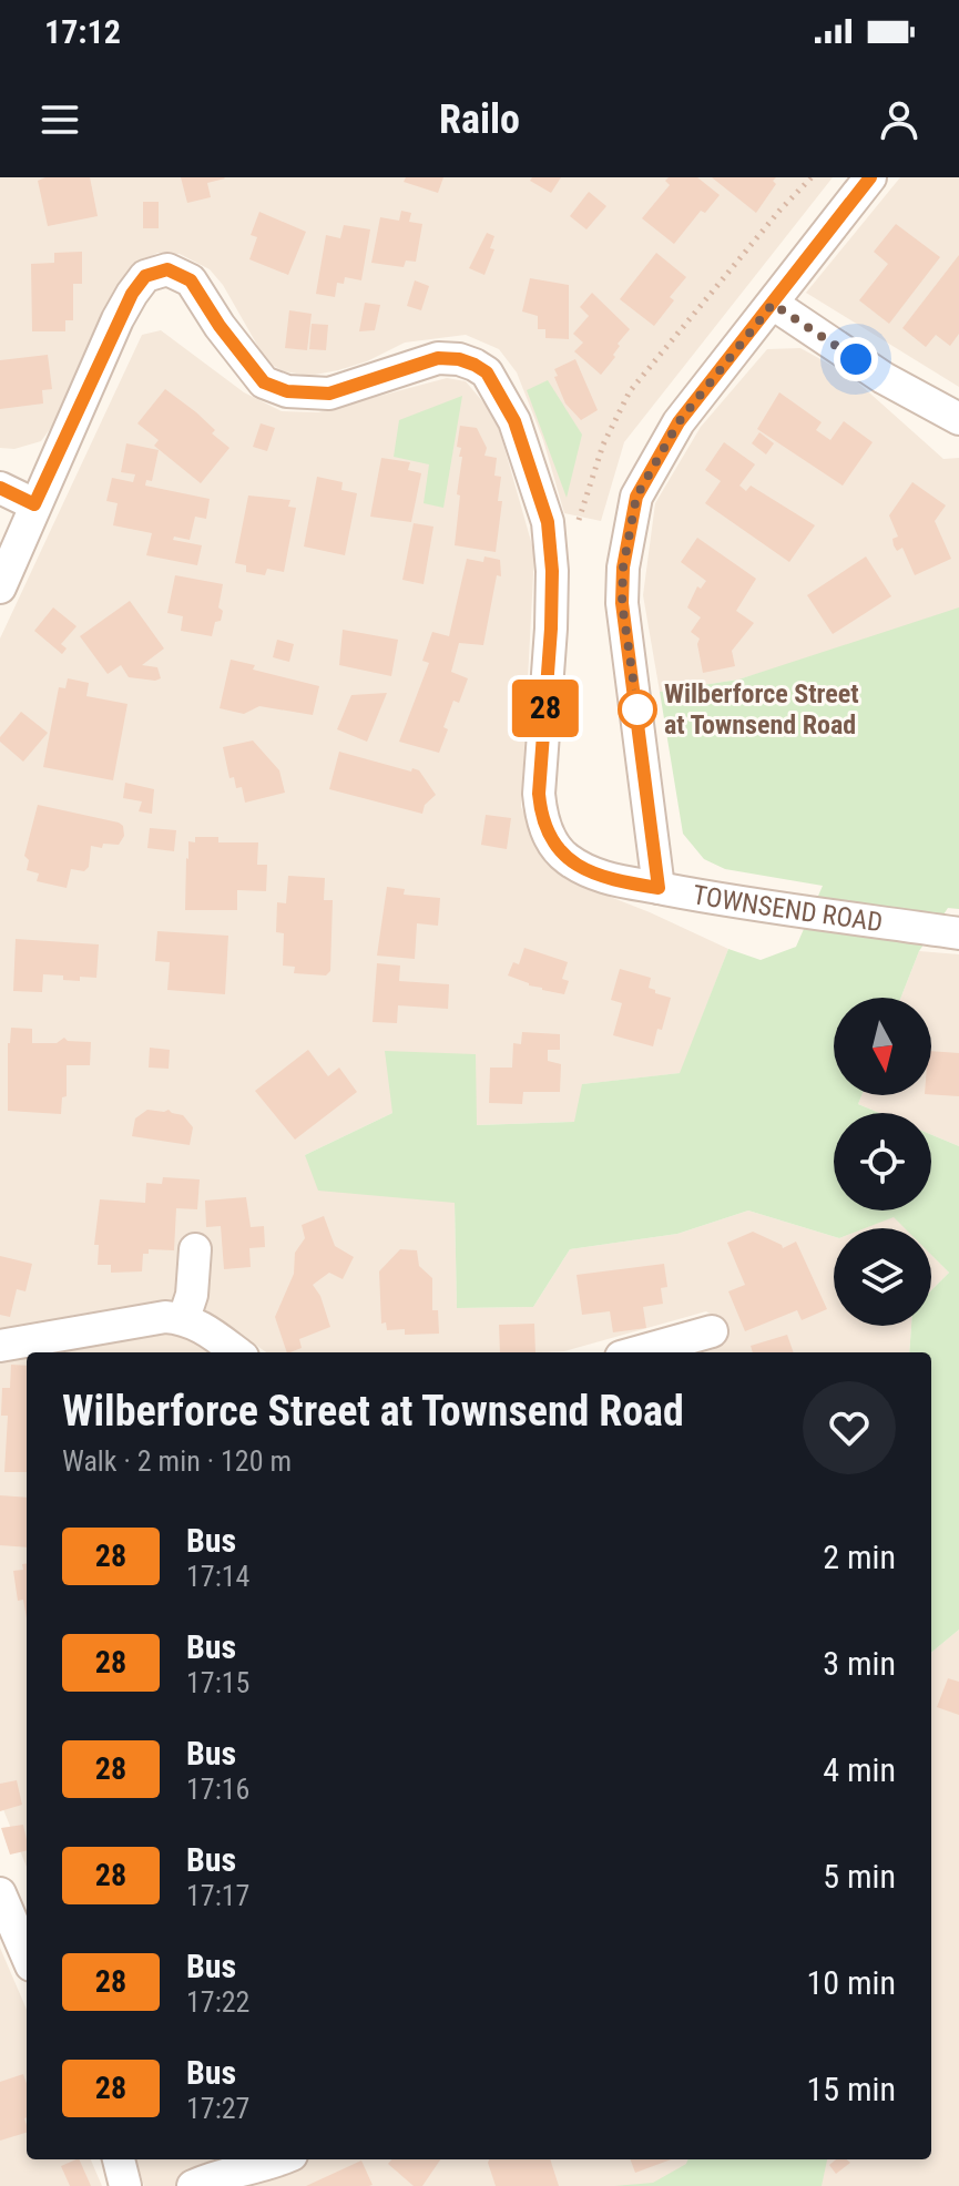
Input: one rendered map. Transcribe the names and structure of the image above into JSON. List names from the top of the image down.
{
  "streets": {
    "street": ["TOWNSEND ROAD"]
  },
  "places": ["Wilberforce Street at Townsend Road"],
  "lines": ["bus line 28"],
  "north": "bottom",
  "page": {
    "status": "17:12",
    "header": "Railo",
    "on_map": "28",
    "heading": ["Wilberforce Street at Townsend Road", "Walk · 2 min · 120 m"],
    "list": [
      {
        "mark": "28",
        "name": "Bus",
        "note": "17:14",
        "value": "2 min"
      },
      {
        "mark": "28",
        "name": "Bus",
        "note": "17:15",
        "value": "3 min"
      },
      {
        "mark": "28",
        "name": "Bus",
        "note": "17:16",
        "value": "4 min"
      },
      {
        "mark": "28",
        "name": "Bus",
        "note": "17:17",
        "value": "5 min"
      },
      {
        "mark": "28",
        "name": "Bus",
        "note": "17:22",
        "value": "10 min"
      },
      {
        "mark": "28",
        "name": "Bus",
        "note": "17:27",
        "value": "15 min"
      }
    ]
  }
}
